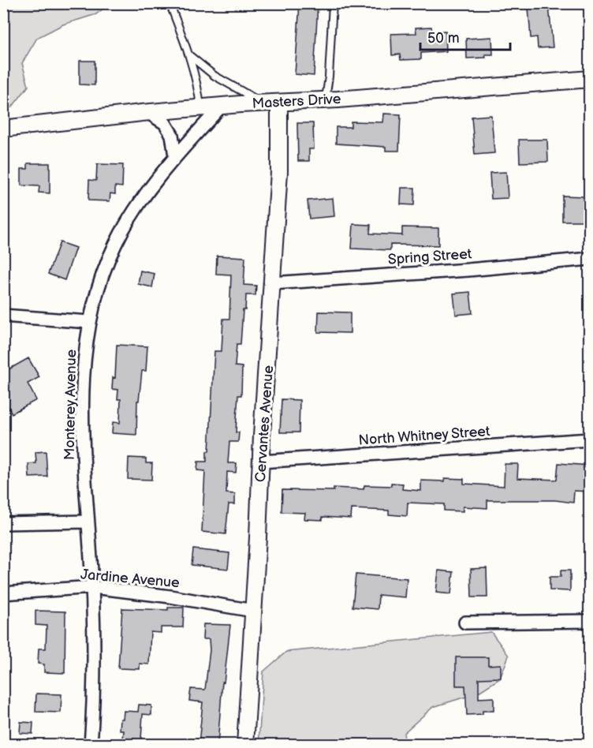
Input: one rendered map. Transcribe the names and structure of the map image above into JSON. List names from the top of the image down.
{
  "streets": {
    "street": [
      "Masters Drive",
      "Spring Street",
      "Monterey Avenue",
      "Cervantes Avenue",
      "North Whitney Street",
      "Jardine Avenue"
    ]
  },
  "crossings": [
    ["Masters Drive", "Monterey Avenue"],
    ["Masters Drive", "Cervantes Avenue"],
    ["Spring Street", "Cervantes Avenue"],
    ["Monterey Avenue", "Jardine Avenue"],
    ["Cervantes Avenue", "North Whitney Street"],
    ["Cervantes Avenue", "Jardine Avenue"]
  ],
  "scale_bar": "50 m"
}
